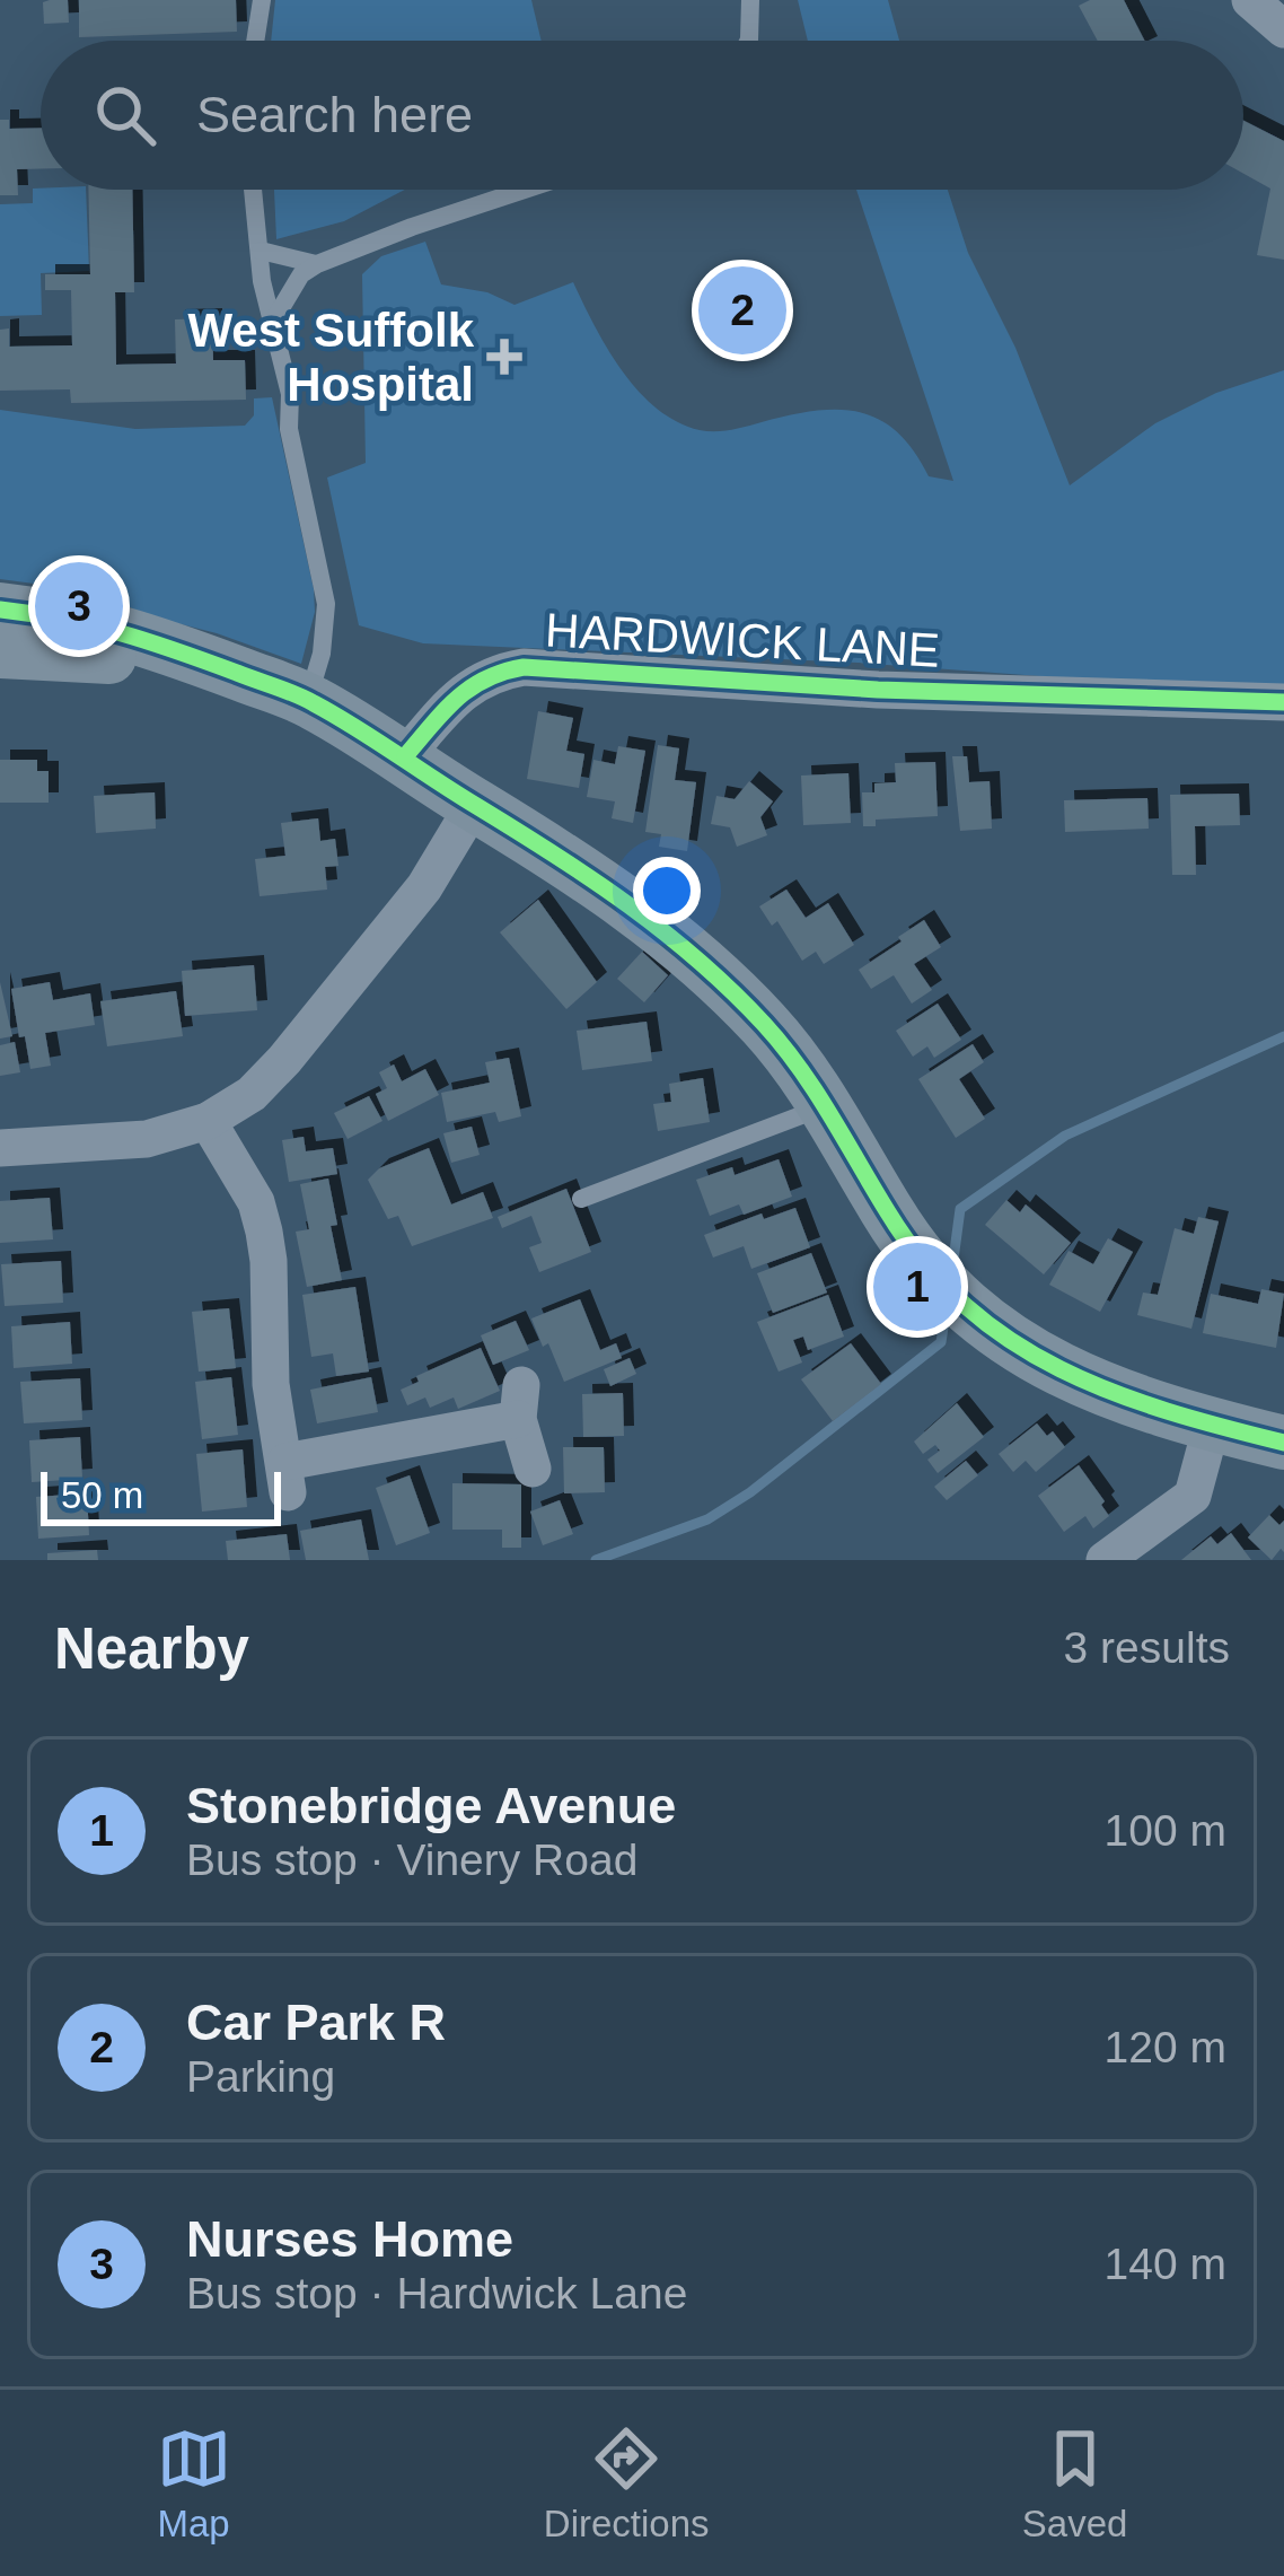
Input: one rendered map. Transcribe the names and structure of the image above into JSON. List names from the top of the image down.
{
  "streets": {
    "street": ["HARDWICK LANE"]
  },
  "places": {
    "health": ["West Suffolk Hospital"]
  },
  "scale_bar": "50 m",
  "page": {
    "search": "Search here",
    "pins": ["2", "3", "1"],
    "scale": "50 m",
    "heading": ["Nearby", "3 results"],
    "list": [
      {
        "mark": "1",
        "name": "Stonebridge Avenue",
        "note": "Bus stop · Vinery Road",
        "value": "100 m"
      },
      {
        "mark": "2",
        "name": "Car Park R",
        "note": "Parking",
        "value": "120 m"
      },
      {
        "mark": "3",
        "name": "Nurses Home",
        "note": "Bus stop · Hardwick Lane",
        "value": "140 m"
      }
    ],
    "nav": ["Map", "Directions", "Saved"]
  }
}
